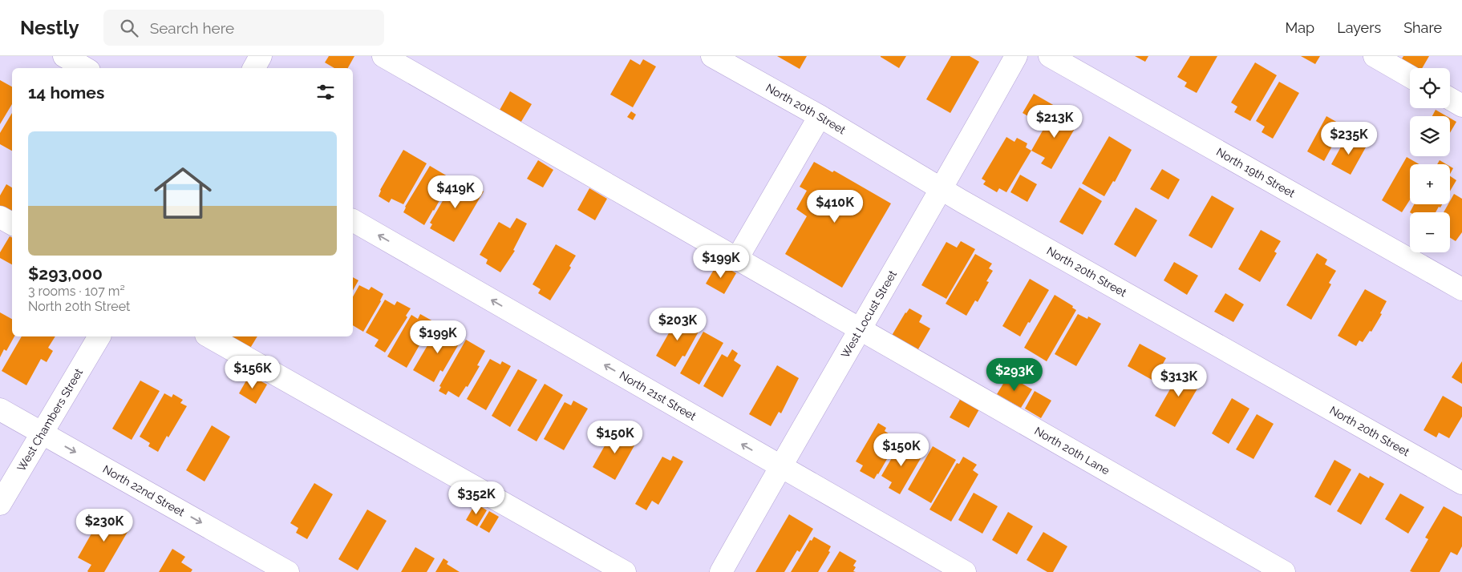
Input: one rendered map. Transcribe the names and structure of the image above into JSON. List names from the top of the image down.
{
  "streets": {
    "street": [
      "North 20th Street",
      "North 19th Street",
      "West Locust Street",
      "North 21st Street",
      "West Chambers Street",
      "North 20th Lane",
      "North 22nd Street"
    ]
  },
  "crossings": [
    ["North 20th Street", "West Locust Street"],
    ["West Locust Street", "North 21st Street"],
    ["West Locust Street", "North 20th Lane"],
    ["West Chambers Street", "North 22nd Street"]
  ],
  "page": {
    "header": "Nestly",
    "search": "Search here",
    "nav": ["Map", "Layers", "Share"],
    "map_buttons": ["+", "−"],
    "heading": "14 homes",
    "price": [
      "$213K",
      "$235K",
      "$419K",
      "$410K",
      "$199K",
      "$203K",
      "$199K",
      "$156K",
      "$293K",
      "$313K",
      "$150K",
      "$150K",
      "$352K",
      "$230K"
    ],
    "list": [
      {
        "name": "$293,000",
        "note": "3 rooms · 107 m² · North 20th Street"
      }
    ]
  }
}
